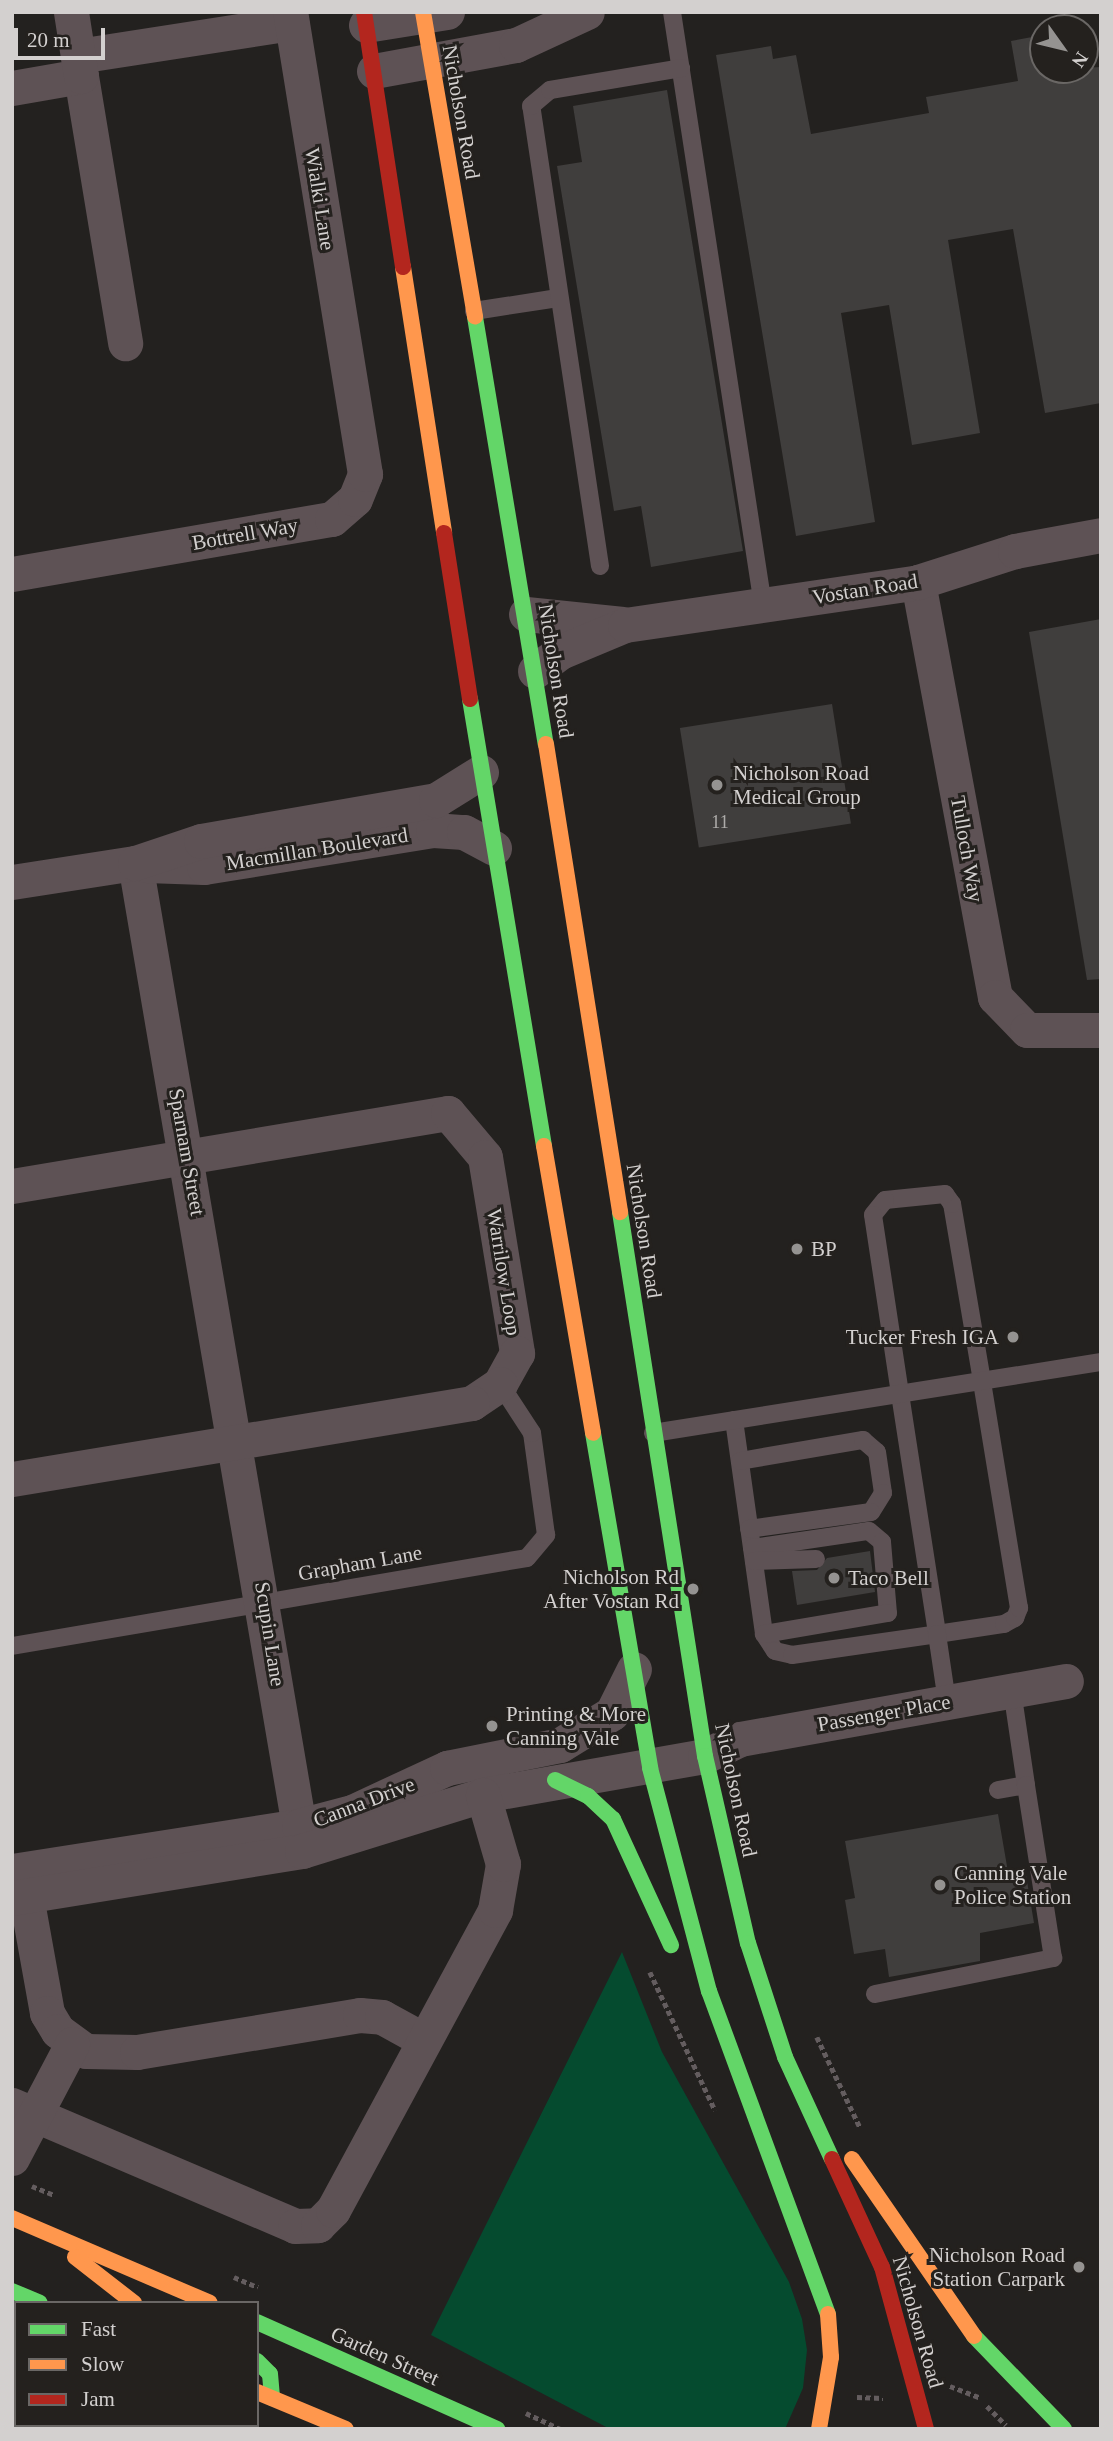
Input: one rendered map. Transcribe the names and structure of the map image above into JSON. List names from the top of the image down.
{
  "streets": {
    "main road": ["Nicholson Road", "Garden Street"],
    "street": [
      "Wialki Lane",
      "Bottrell Way",
      "Vostan Road",
      "Macmillan Boulevard",
      "Tulloch Way",
      "Sparnam Street",
      "Warrilow Loop",
      "Scupin Lane",
      "Passenger Place",
      "Canna Drive"
    ],
    "lane": ["Grapham Lane"]
  },
  "crossings": [
    ["Nicholson Road", "Vostan Road"],
    ["Nicholson Road", "Passenger Place"],
    ["Wialki Lane", "Bottrell Way"],
    ["Vostan Road", "Tulloch Way"],
    ["Macmillan Boulevard", "Sparnam Street"],
    ["Sparnam Street", "Warrilow Loop"],
    ["Sparnam Street", "Scupin Lane"],
    ["Warrilow Loop", "Grapham Lane"],
    ["Warrilow Loop", "Scupin Lane"],
    ["Grapham Lane", "Scupin Lane"],
    ["Scupin Lane", "Canna Drive"],
    ["Passenger Place", "Canna Drive"]
  ],
  "places": [
    "Nicholson Road Medical Group",
    "BP",
    "Tucker Fresh IGA",
    "Taco Bell",
    "Nicholson Rd After Vostan Rd",
    "Printing & More Canning Vale",
    "Canning Vale Police Station",
    "Nicholson Road Station Carpark"
  ],
  "house_numbers": ["11"],
  "legend": ["Fast", "Slow", "Jam"],
  "scale_bar": "20 m",
  "north": "bottom right"
}
